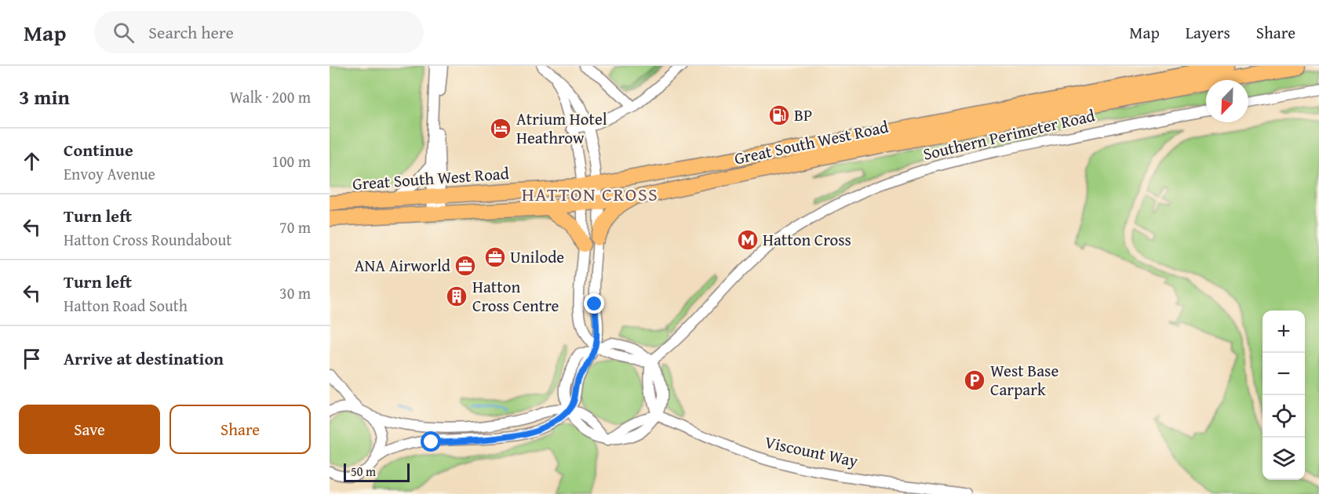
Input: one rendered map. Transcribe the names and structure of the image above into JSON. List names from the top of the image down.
{
  "streets": {
    "highway": ["Great South West Road"],
    "street": ["Southern Perimeter Road", "Viscount Way"]
  },
  "districts": ["HATTON CROSS"],
  "places": {
    "fuel station": ["BP"],
    "hotel": ["Atrium Hotel Heathrow"],
    "metro station": ["Hatton Cross"],
    "office": ["Unilode", "ANA Airworld"],
    "building": ["Hatton Cross Centre"],
    "parking": ["West Base Carpark"]
  },
  "scale_bar": "50 m",
  "north": "bottom left",
  "page": {
    "header": "Map",
    "search": "Search here",
    "nav": ["Map", "Layers", "Share"],
    "heading": ["3 min", "Walk · 200 m"],
    "list": [
      ["Continue", "Envoy Avenue", "100 m"],
      ["Turn left", "Hatton Cross Roundabout", "70 m"],
      ["Turn left", "Hatton Road South", "30 m"],
      "Arrive at destination"
    ],
    "map_buttons": ["+", "−"],
    "buttons": ["Save", "Share"],
    "scale": "50 m"
  }
}
